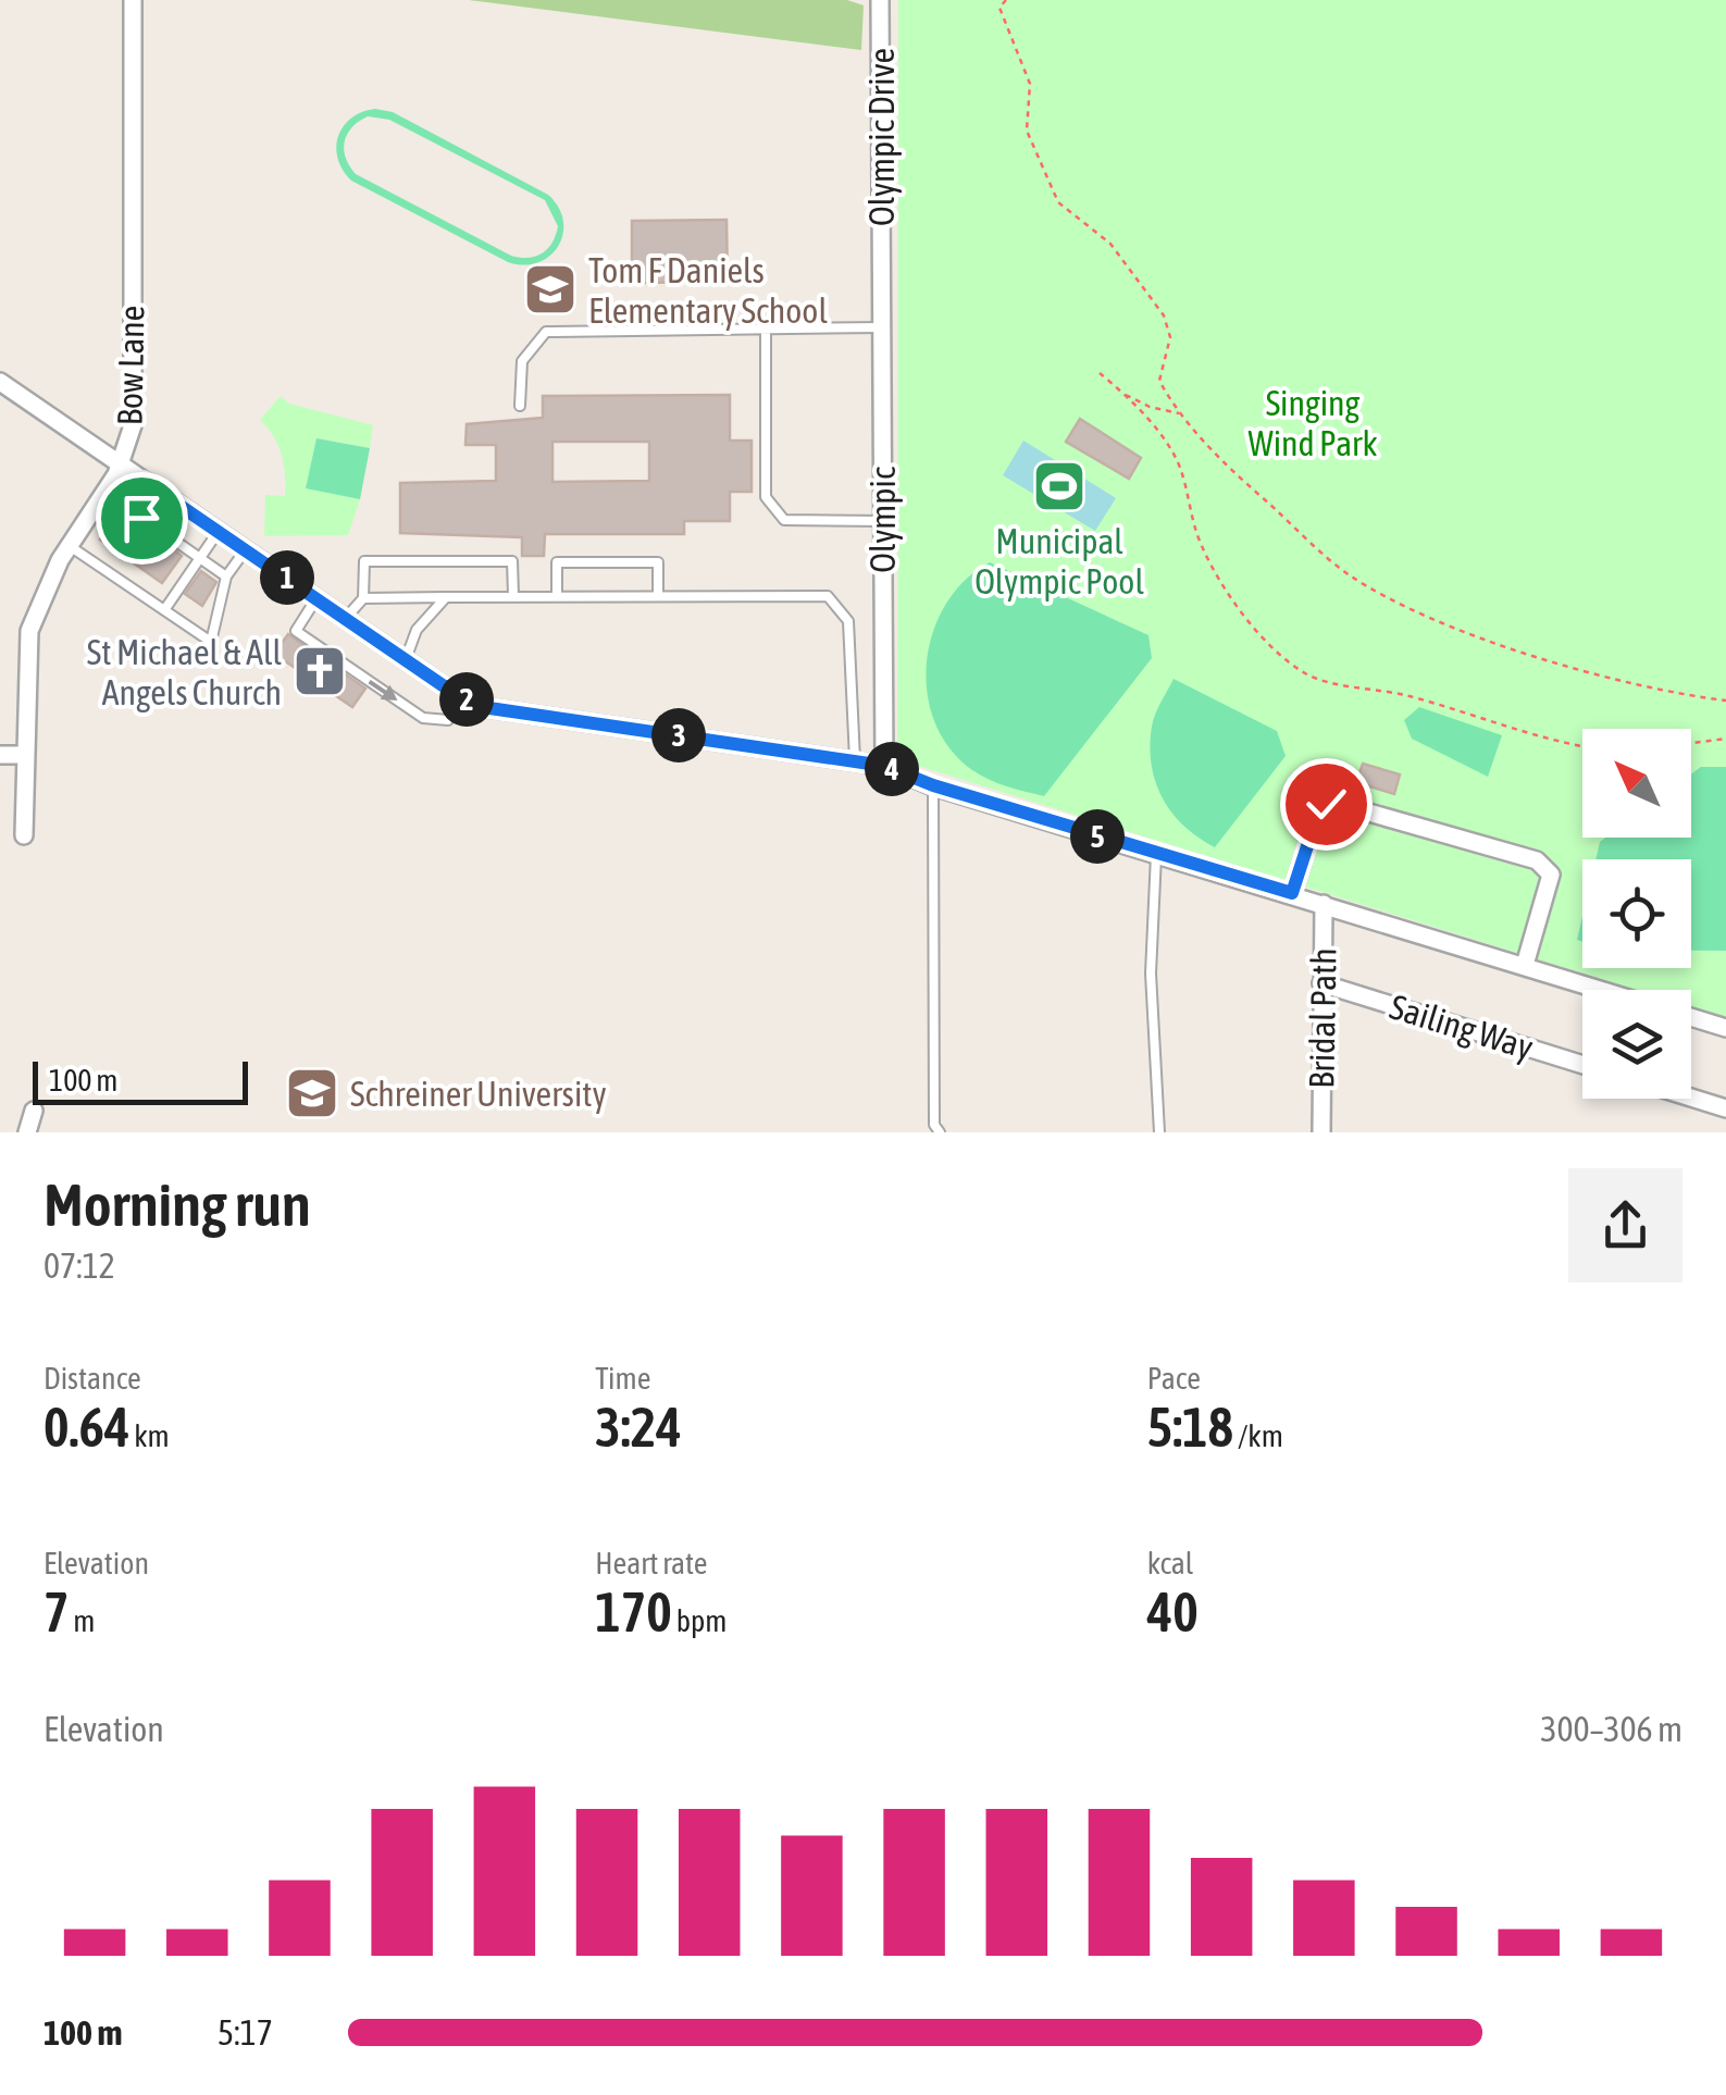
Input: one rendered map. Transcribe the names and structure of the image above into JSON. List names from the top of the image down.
{
  "streets": {
    "street": [
      "Olympic Drive",
      "Bow Lane",
      "Olympic",
      "Bridal Path",
      "Sailing Way"
    ]
  },
  "crossings": [
    ["Olympic Drive", "Olympic"],
    ["Bridal Path", "Sailing Way"]
  ],
  "parks": ["Singing Wind Park"],
  "places": {
    "school or university": ["Tom F Daniels Elementary School", "Schreiner University"],
    "sports": ["Municipal Olympic Pool"],
    "church": ["St Michael & All Angels Church"]
  },
  "scale_bar": "100 m",
  "north": "top left",
  "page": {
    "pins": [
      "1",
      "2",
      "3",
      "4",
      "5"
    ],
    "scale": "100 m",
    "heading": ["Morning run", "07:12"],
    "stats": [
      ["Distance", "0.64 km"],
      ["Time", "3:24"],
      ["Pace", "5:18 /km"],
      ["Elevation", "7 m"],
      ["Heart rate", "170 bpm"],
      ["kcal", "40"]
    ],
    "chart": ["Elevation", "300–306 m"],
    "list": [
      {
        "name": "100 m",
        "note": "5:17"
      }
    ]
  }
}
